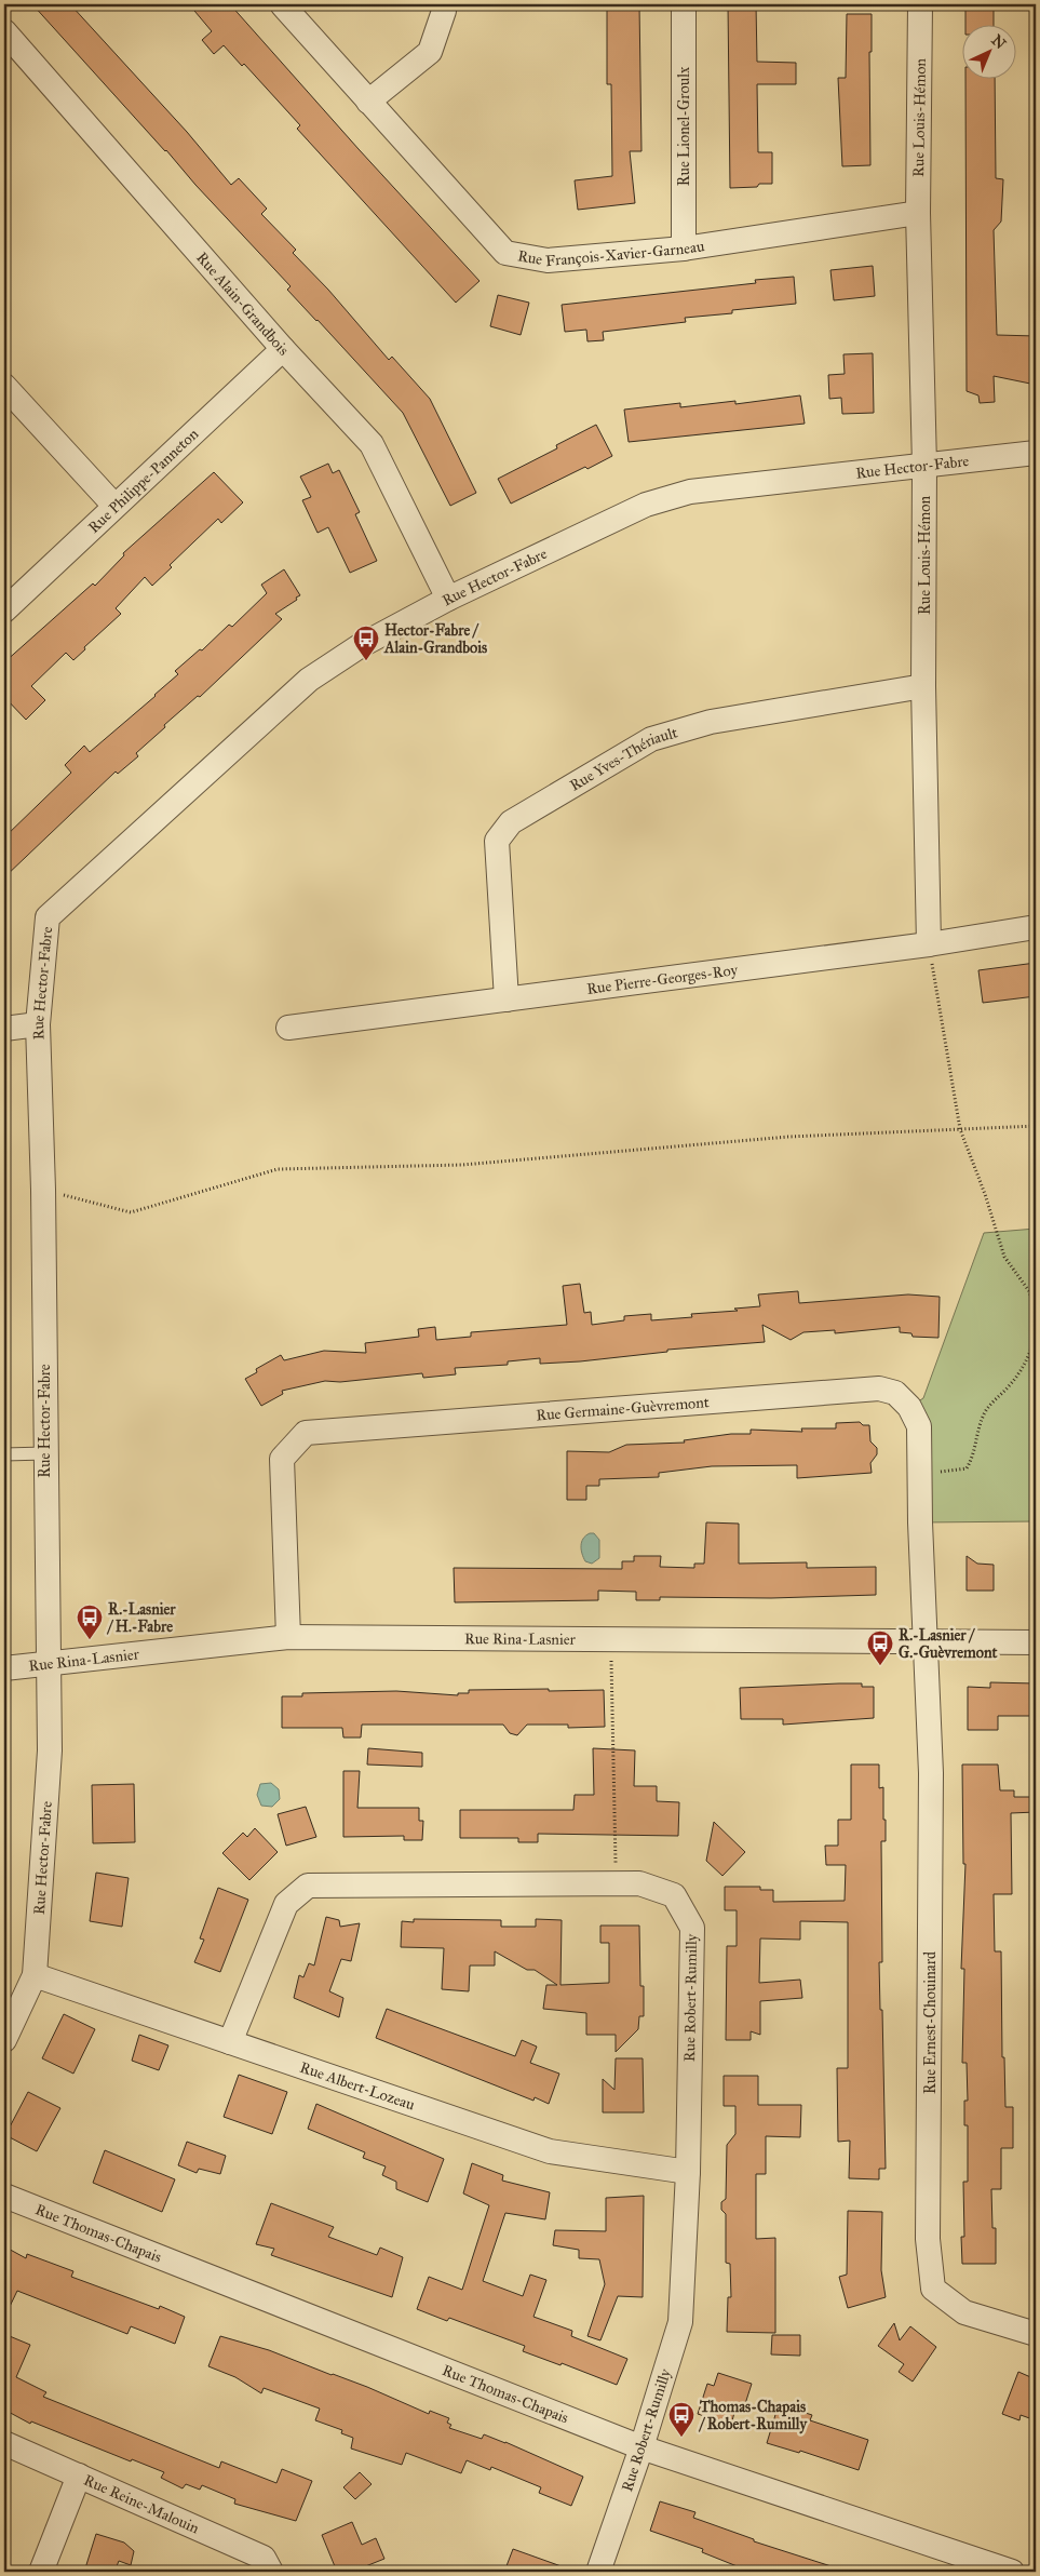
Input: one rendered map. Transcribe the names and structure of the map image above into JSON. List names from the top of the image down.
{
  "streets": {
    "street": [
      "Rue Louis-Hémon",
      "Rue Lionel-Groulx",
      "Rue François-Xavier-Garneau",
      "Rue Alain-Grandbois",
      "Rue Hector-Fabre",
      "Rue Philippe-Panneton",
      "Rue Yves-Thériault",
      "Rue Pierre-Georges-Roy",
      "Rue Germaine-Guèvremont",
      "Rue Rina-Lasnier",
      "Rue Robert-Rumilly",
      "Rue Ernest-Chouinard",
      "Rue Albert-Lozeau",
      "Rue Thomas-Chapais",
      "Rue Reine-Malouin"
    ]
  },
  "crossings": [
    ["Rue Louis-Hémon", "Rue François-Xavier-Garneau"],
    ["Rue Louis-Hémon", "Rue Hector-Fabre"],
    ["Rue Louis-Hémon", "Rue Yves-Thériault"],
    ["Rue Louis-Hémon", "Rue Pierre-Georges-Roy"],
    ["Rue Lionel-Groulx", "Rue François-Xavier-Garneau"],
    ["Rue Alain-Grandbois", "Rue Hector-Fabre"],
    ["Rue Alain-Grandbois", "Rue Philippe-Panneton"],
    ["Rue Hector-Fabre", "Rue Rina-Lasnier"],
    ["Rue Hector-Fabre", "Rue Albert-Lozeau"],
    ["Rue Yves-Thériault", "Rue Pierre-Georges-Roy"],
    ["Rue Germaine-Guèvremont", "Rue Rina-Lasnier"],
    ["Rue Germaine-Guèvremont", "Rue Ernest-Chouinard"],
    ["Rue Rina-Lasnier", "Rue Ernest-Chouinard"],
    ["Rue Robert-Rumilly", "Rue Albert-Lozeau"],
    ["Rue Robert-Rumilly", "Rue Thomas-Chapais"]
  ],
  "places": {
    "bus stop": [
      "Hector-Fabre / Alain-Grandbois",
      "R.-Lasnier / H.-Fabre",
      "R.-Lasnier / G.-Guèvremont",
      "Thomas-Chapais / Robert-Rumilly"
    ]
  },
  "north": "top right"
}
